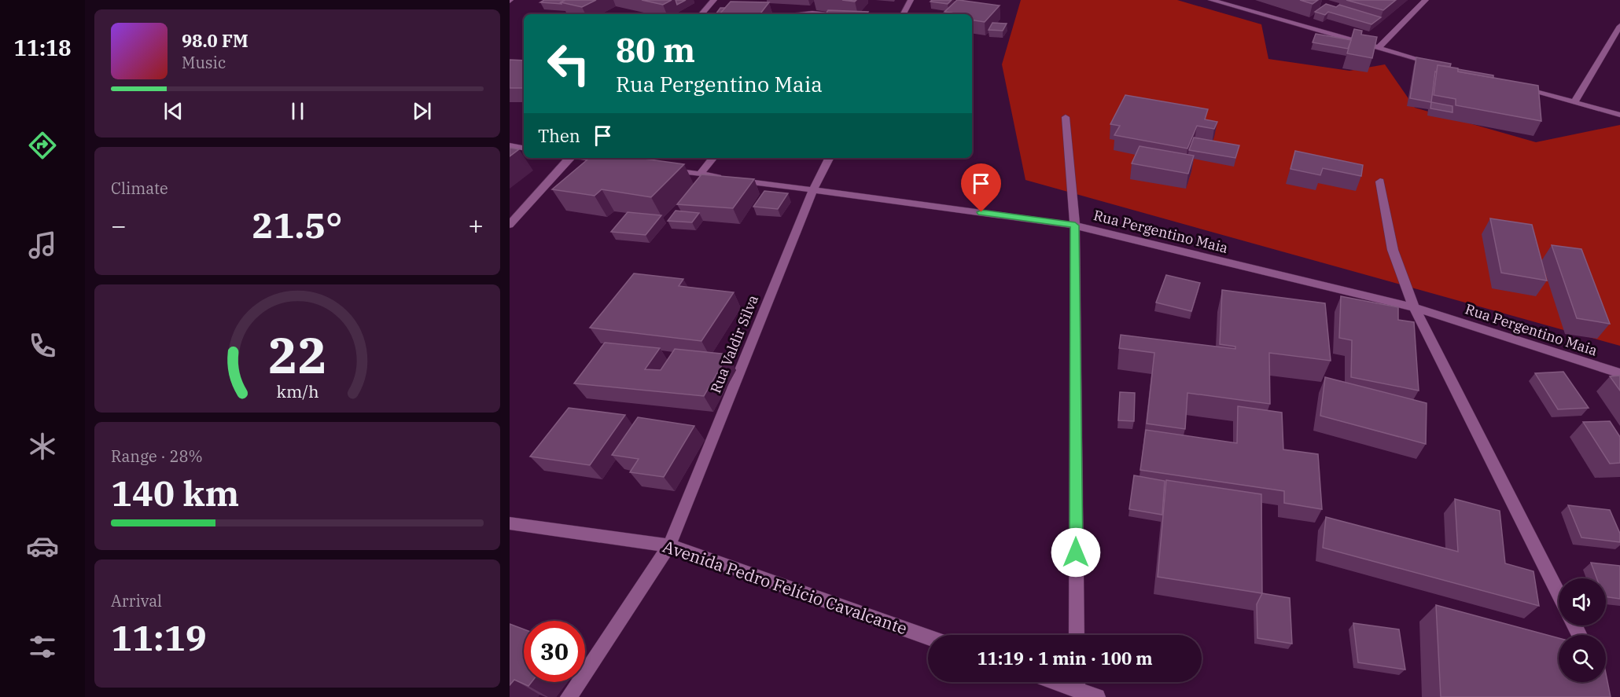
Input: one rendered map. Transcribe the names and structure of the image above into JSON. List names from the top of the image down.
{
  "streets": {
    "street": ["Rua Pergentino Maia", "Rua Valdir Silva", "Avenida Pedro Felício Cavalcante"]
  },
  "crossings": [
    ["Rua Pergentino Maia", "Rua Valdir Silva"],
    ["Rua Valdir Silva", "Avenida Pedro Felício Cavalcante"]
  ],
  "page": {
    "tabs": "11:18",
    "turn": ["80 m", "Rua Pergentino Maia"],
    "song": ["98.0 FM", "Music"],
    "then": "Then",
    "tile": [
      "Climate",
      ["Range · 28%", "140 km"],
      ["Arrival", "11:19"]
    ],
    "heat": ["−", "21.5°", "+"],
    "limit": "30",
    "trip": "11:19 · 1 min · 100 m",
    "gauge": ["22", "km/h"]
  }
}
